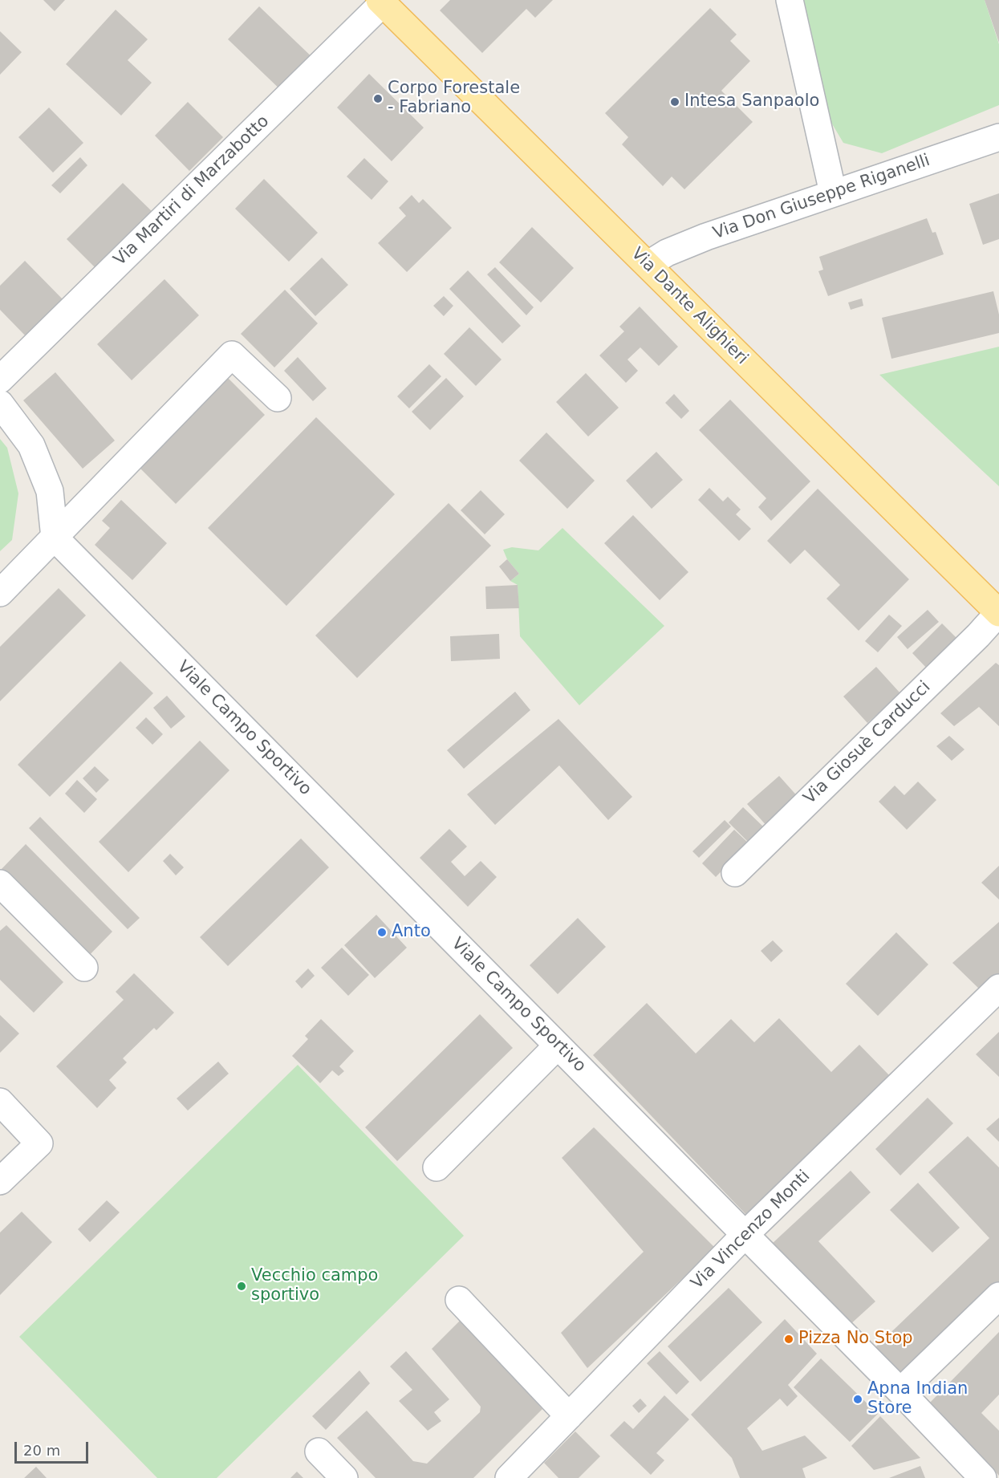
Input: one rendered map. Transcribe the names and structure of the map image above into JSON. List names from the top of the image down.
{
  "streets": {
    "main road": ["Via Dante Alighieri"],
    "street": [
      "Via Martiri di Marzabotto",
      "Via Don Giuseppe Riganelli",
      "Viale Campo Sportivo",
      "Via Giosuè Carducci",
      "Via Vincenzo Monti"
    ]
  },
  "crossings": [
    ["Via Martiri di Marzabotto", "Via Dante Alighieri"],
    ["Via Don Giuseppe Riganelli", "Via Dante Alighieri"],
    ["Via Dante Alighieri", "Via Giosuè Carducci"],
    ["Viale Campo Sportivo", "Via Vincenzo Monti"]
  ],
  "places": [
    "Corpo Forestale - Fabriano",
    "Intesa Sanpaolo",
    "Anto",
    "Vecchio campo sportivo",
    "Pizza No Stop",
    "Apna Indian Store"
  ],
  "scale_bar": "20 m"
}
